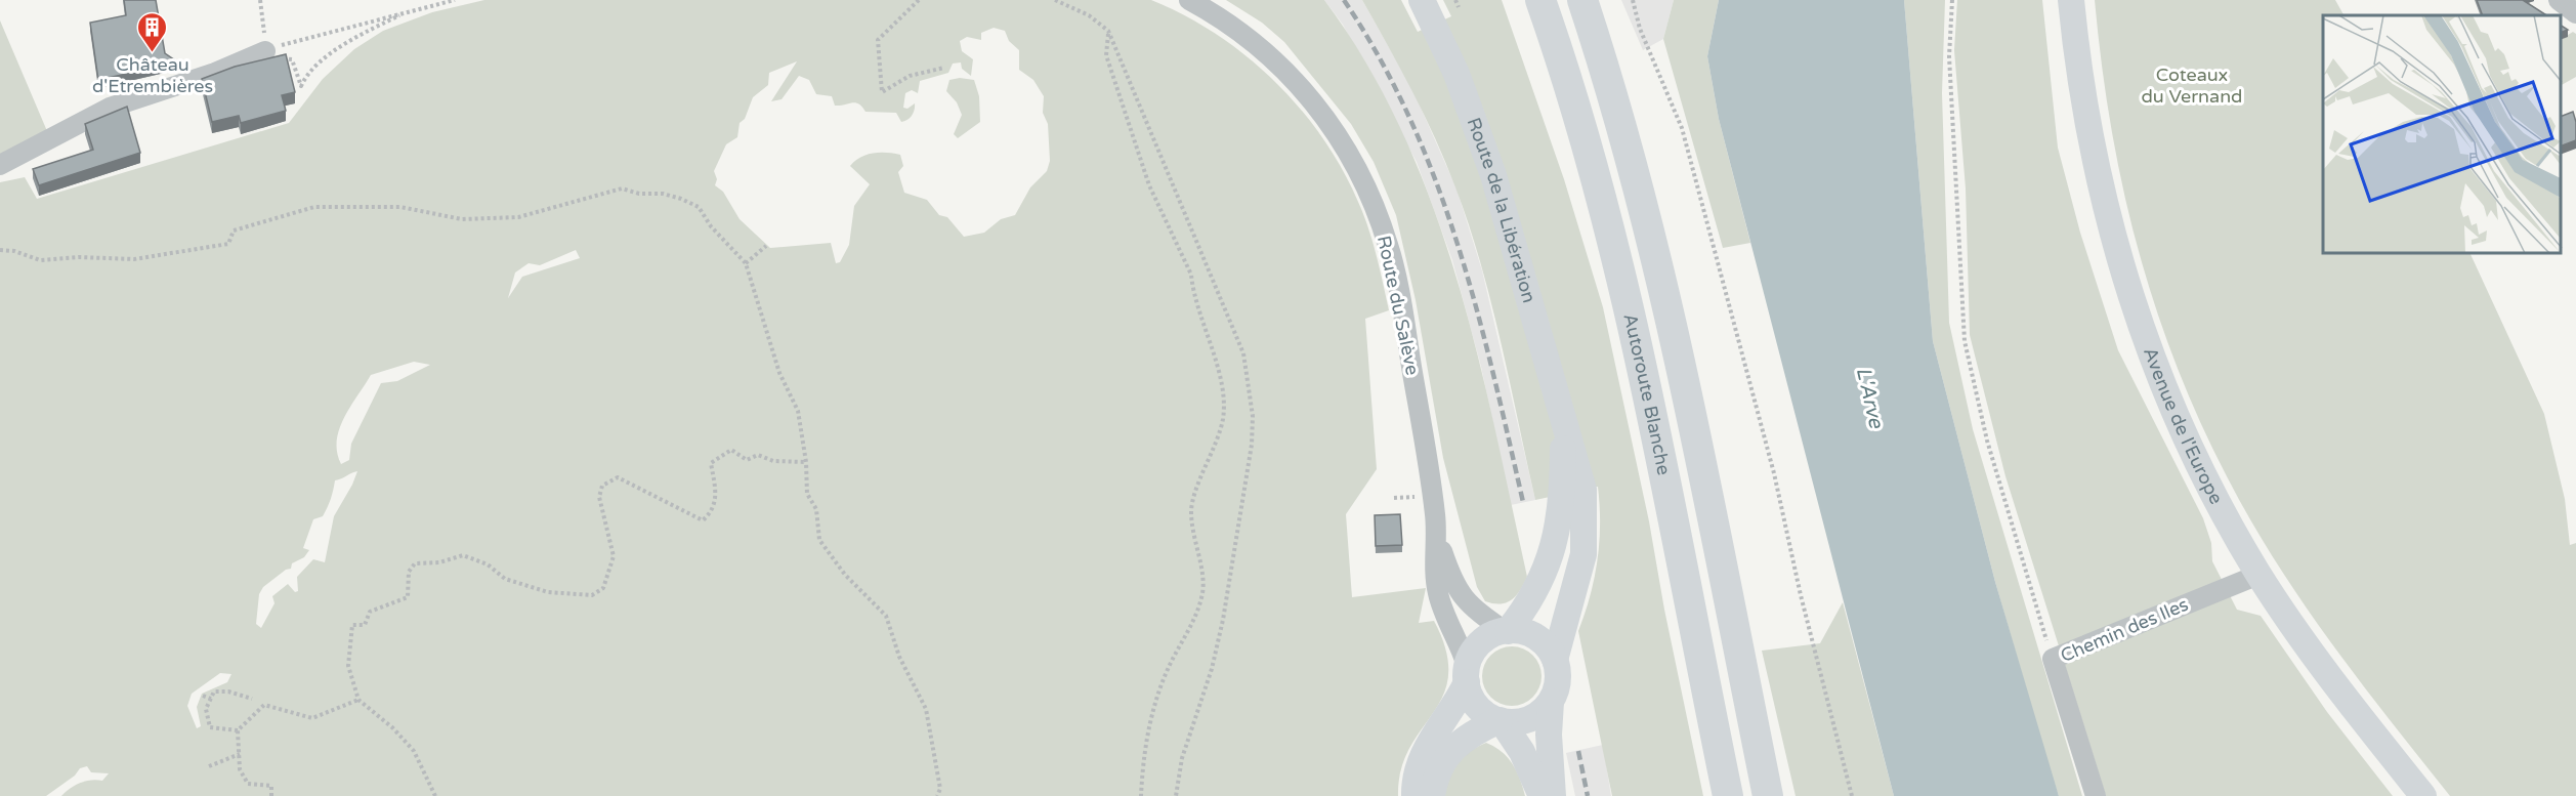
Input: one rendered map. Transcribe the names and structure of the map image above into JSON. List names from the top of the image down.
{
  "streets": {
    "highway": ["Autoroute Blanche"],
    "main road": ["Route de la Libération", "Avenue de l'Europe"],
    "street": ["Route du Salève", "Chemin des Iles"]
  },
  "crossings": [
    ["Route de la Libération", "Route du Salève"],
    ["Avenue de l'Europe", "Chemin des Iles"]
  ],
  "water": ["L'Arve"],
  "parks": ["Coteaux du Vernand"],
  "places": {
    "building": ["Château d'Etrembières"]
  }
}
